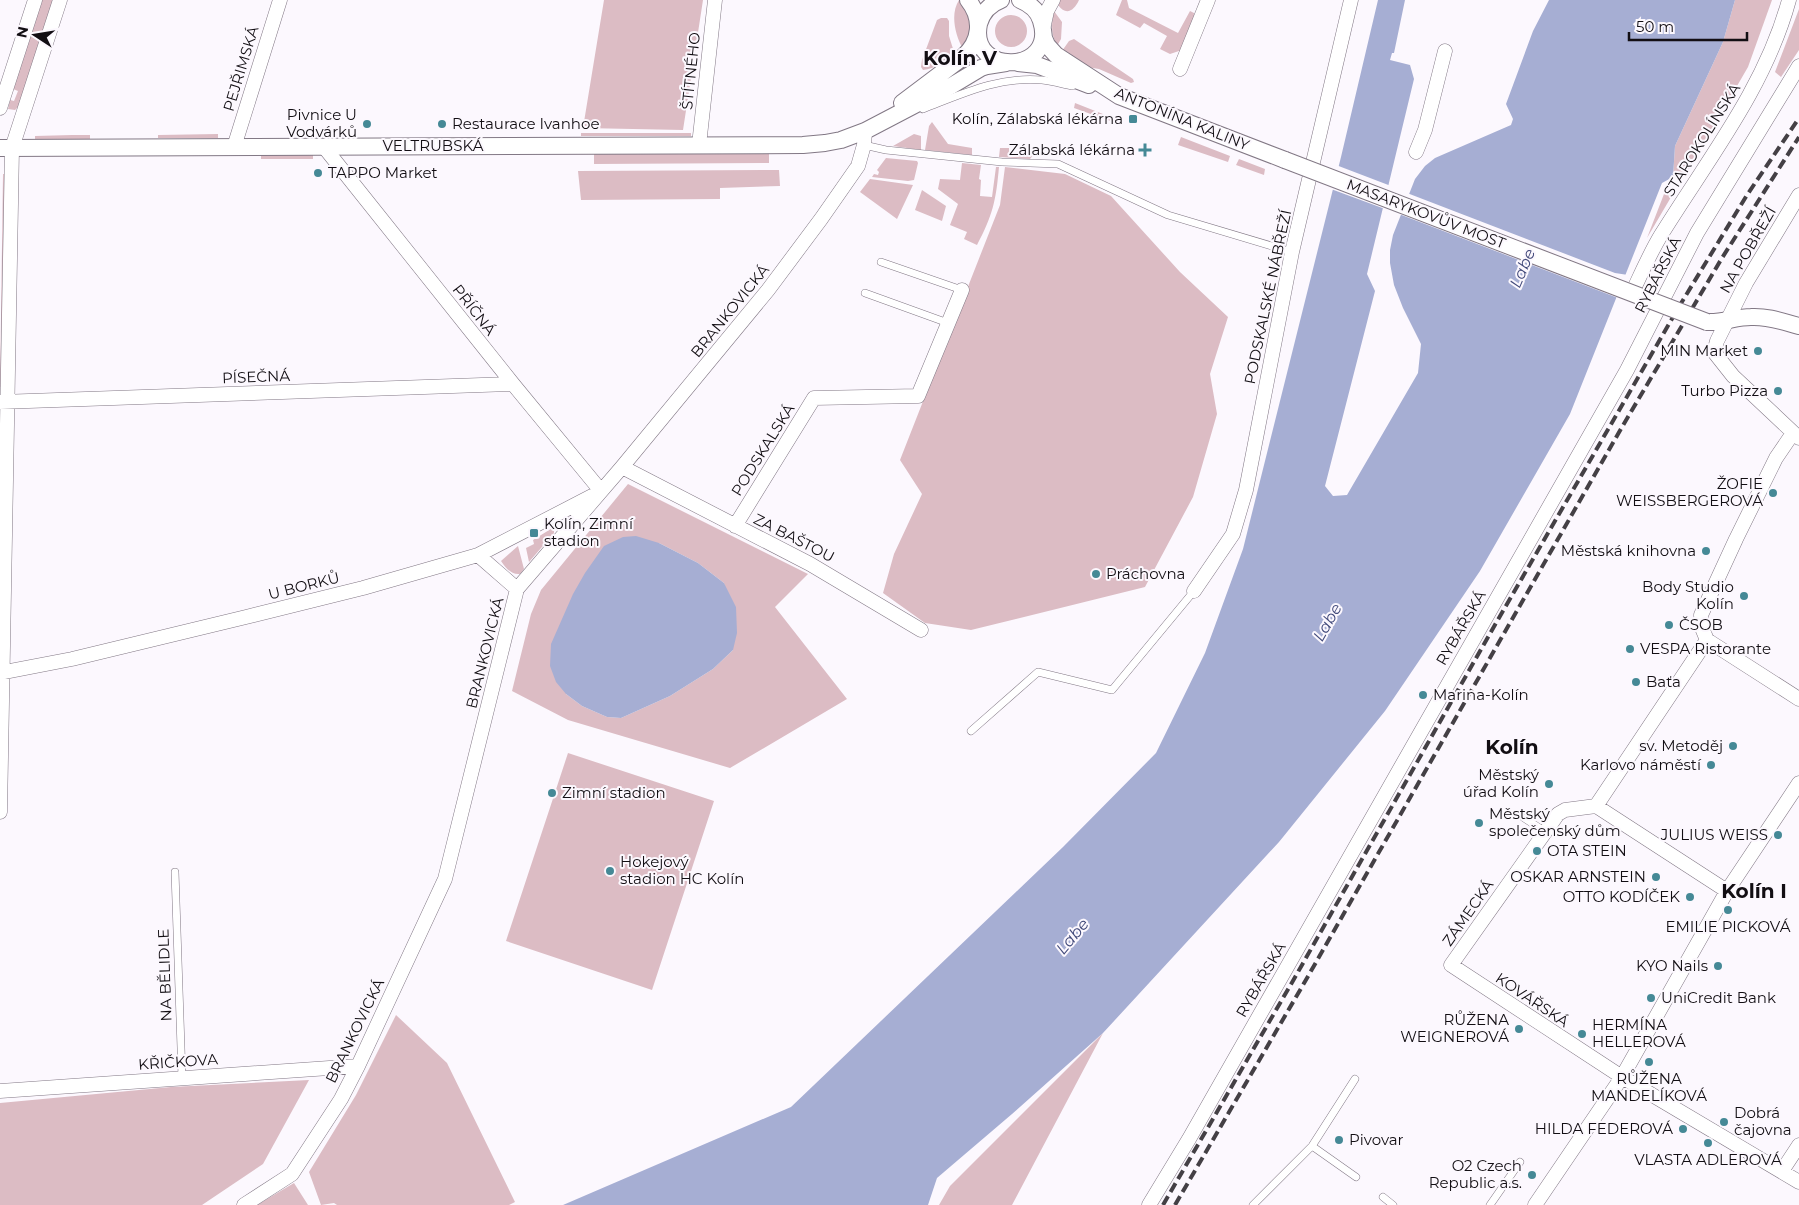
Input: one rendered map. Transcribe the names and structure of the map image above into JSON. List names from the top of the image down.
{
  "streets": {
    "street": [
      "PEJŘIMSKÁ",
      "ŠTÍTNÉHO",
      "ANTONÍNA KALINY",
      "STAROKOLÍNSKÁ",
      "VELTRUBSKÁ",
      "MASARYKOVŮV MOST",
      "NA POBŘEŽÍ",
      "RYBÁŘSKÁ",
      "PODSKALSKÉ NÁBŘEŽÍ",
      "PŘÍČNÁ",
      "BRANKOVICKÁ",
      "PÍSEČNÁ",
      "PODSKALSKÁ",
      "ZA BAŠTOU",
      "U BORKŮ",
      "ZÁMECKÁ",
      "KOVÁŘSKÁ",
      "KŘIČKOVA"
    ],
    "lane": ["NA BĚLIDLE"]
  },
  "crossings": [
    ["PEJŘIMSKÁ", "VELTRUBSKÁ"],
    ["ŠTÍTNÉHO", "VELTRUBSKÁ"],
    ["ANTONÍNA KALINY", "MASARYKOVŮV MOST"],
    ["STAROKOLÍNSKÁ", "MASARYKOVŮV MOST"],
    ["VELTRUBSKÁ", "PŘÍČNÁ"],
    ["VELTRUBSKÁ", "BRANKOVICKÁ"],
    ["MASARYKOVŮV MOST", "NA POBŘEŽÍ"],
    ["PŘÍČNÁ", "BRANKOVICKÁ"],
    ["PŘÍČNÁ", "PÍSEČNÁ"],
    ["PŘÍČNÁ", "U BORKŮ"],
    ["BRANKOVICKÁ", "ZA BAŠTOU"],
    ["BRANKOVICKÁ", "U BORKŮ"],
    ["BRANKOVICKÁ", "KŘIČKOVA"],
    ["PODSKALSKÁ", "ZA BAŠTOU"],
    ["ZÁMECKÁ", "KOVÁŘSKÁ"],
    ["NA BĚLIDLE", "KŘIČKOVA"]
  ],
  "districts": ["Kolín V", "Kolín", "Kolín I"],
  "water": ["Labe"],
  "places": {
    "transit": ["Kolín, Zálabská lékárna", "Kolín, Zimní stadion"],
    "other": [
      "Pivnice U Vodvárků",
      "Restaurace Ivanhoe",
      "TAPPO Market",
      "MIN Market",
      "Turbo Pizza",
      "ŽOFIE WEISSBERGEROVÁ",
      "Městská knihovna",
      "Práchovna",
      "Body Studio Kolín",
      "ČSOB",
      "VESPA Ristorante",
      "Baťa",
      "Marina-Kolín",
      "sv. Metoděj",
      "Karlovo náměstí",
      "Městský úřad Kolín",
      "Zimní stadion",
      "Městský společenský dům",
      "JULIUS WEISS",
      "OTA STEIN",
      "Hokejový stadion HC Kolín",
      "OSKAR ARNSTEIN",
      "OTTO KODÍČEK",
      "EMILIE PICKOVÁ",
      "KYO Nails",
      "UniCredit Bank",
      "RŮŽENA WEIGNEROVÁ",
      "HERMÍNA HELLEROVÁ",
      "RŮŽENA MANDELÍKOVÁ",
      "Dobrá čajovna",
      "HILDA FEDEROVÁ",
      "Pivovar",
      "VLASTA ADLEROVÁ",
      "O2 Czech Republic a.s."
    ],
    "health": ["Zálabská lékárna"]
  },
  "scale_bar": "50 m",
  "north": "left"
}
